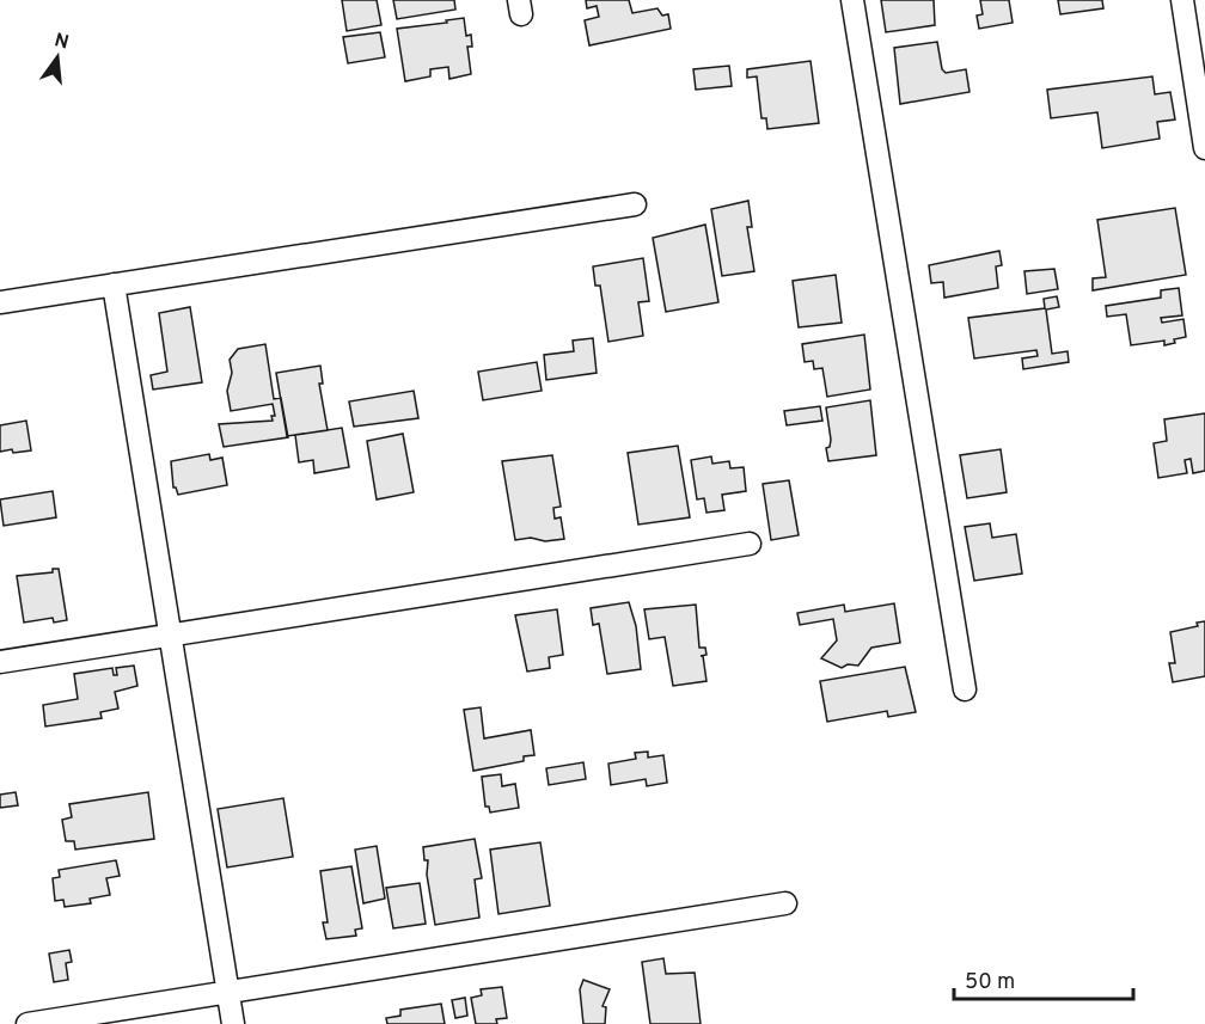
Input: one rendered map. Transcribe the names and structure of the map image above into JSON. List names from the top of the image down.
{
  "scale_bar": "50 m",
  "north": "top"
}
